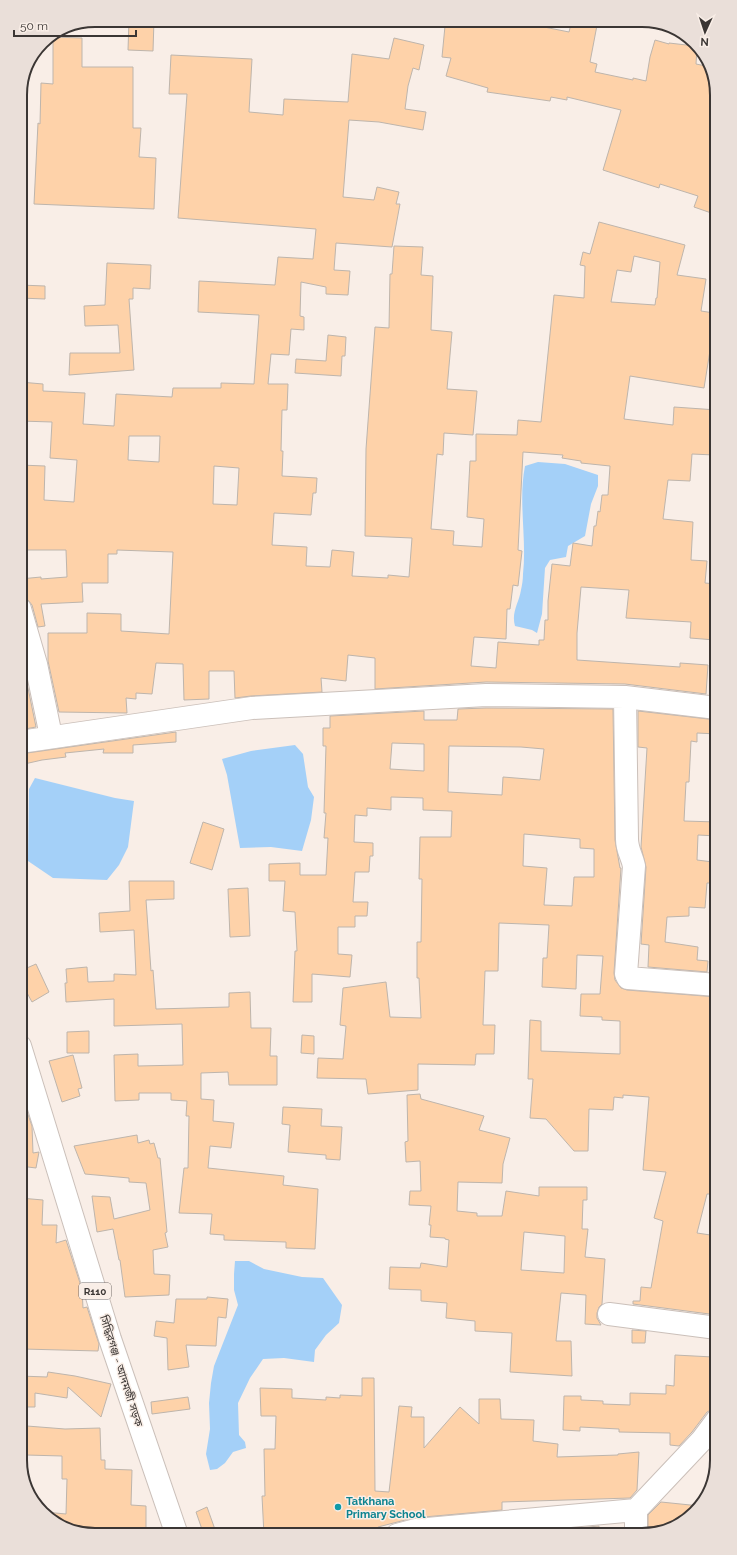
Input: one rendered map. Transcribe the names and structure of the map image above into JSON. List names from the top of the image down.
{
  "streets": {
    "street": ["R110", "সিদ্ধিরগঞ্জ - আদমজী সড়ক"]
  },
  "places": ["Tatkhana Primary School"],
  "scale_bar": "50 m",
  "north": "bottom"
}
